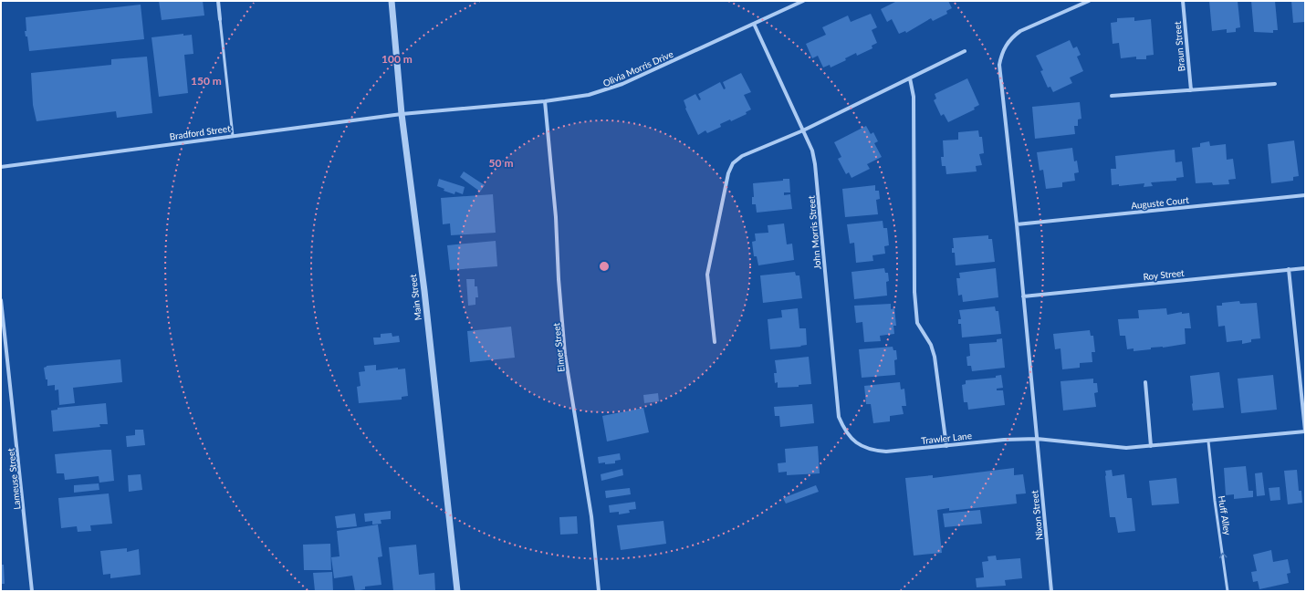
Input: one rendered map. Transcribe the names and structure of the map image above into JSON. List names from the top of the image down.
{
  "streets": {
    "street": [
      "Braun Street",
      "Olivia Morris Drive",
      "Bradford Street",
      "Auguste Court",
      "John Morris Street",
      "Roy Street",
      "Main Street",
      "Elmer Street",
      "Trawler Lane",
      "Lameuse Street",
      "Nixon Street"
    ],
    "lane": ["Huff Alley"]
  },
  "crossings": [
    ["Olivia Morris Drive", "Bradford Street"],
    ["Olivia Morris Drive", "John Morris Street"],
    ["Olivia Morris Drive", "Main Street"],
    ["Olivia Morris Drive", "Elmer Street"],
    ["Bradford Street", "Main Street"],
    ["John Morris Street", "Trawler Lane"],
    ["Trawler Lane", "Nixon Street"]
  ],
  "one_way": ["Huff Alley"],
  "rings": ["100 m", "150 m", "50 m"]
}
